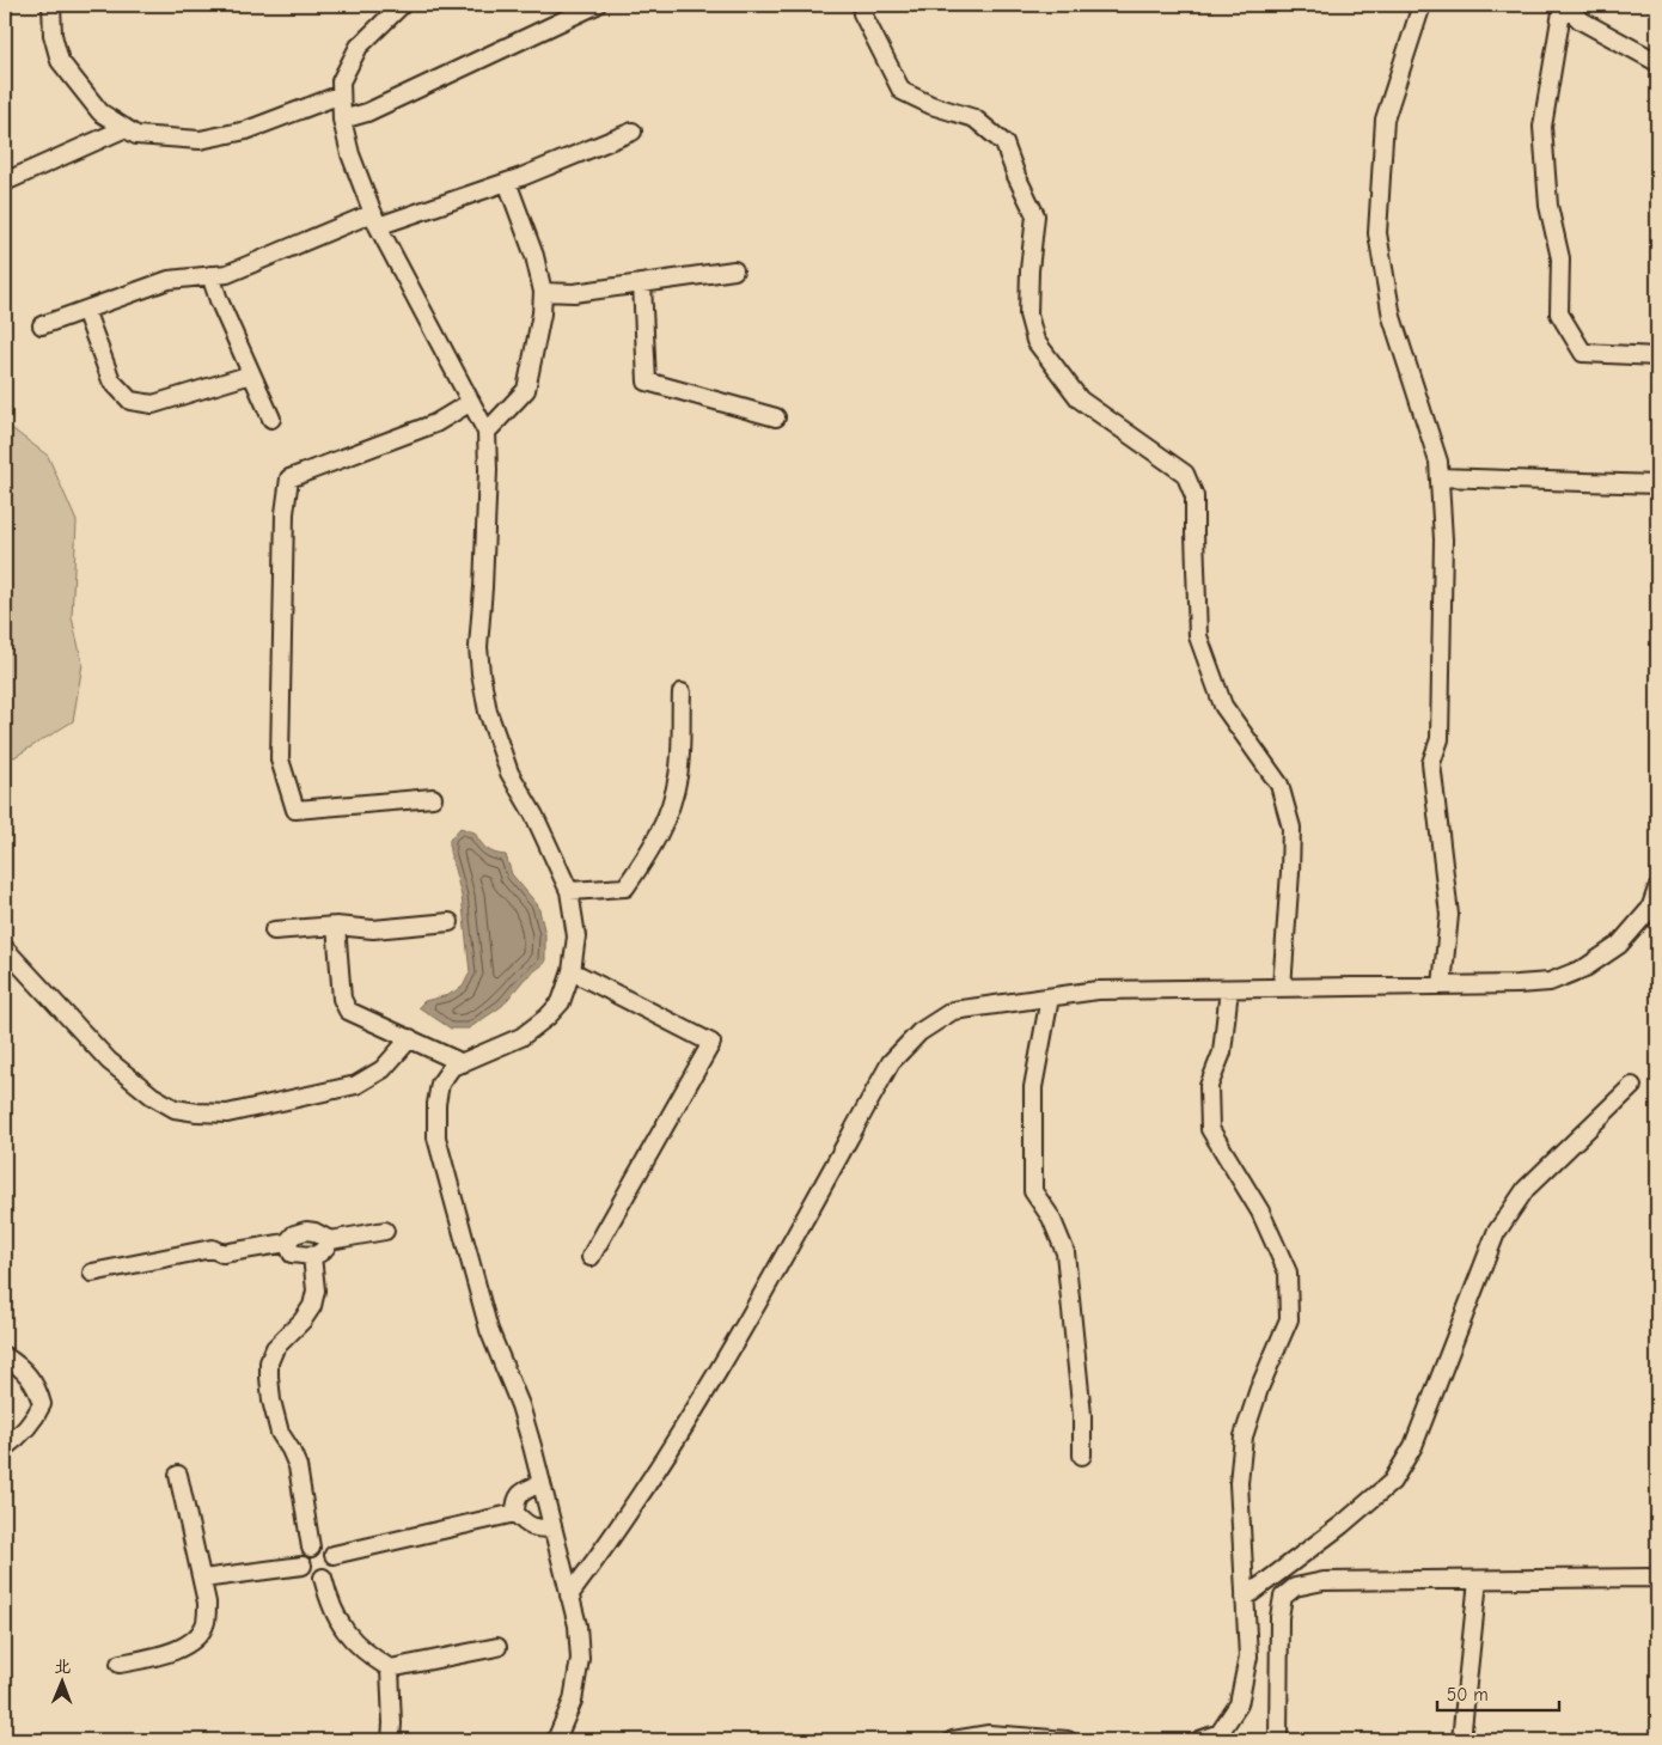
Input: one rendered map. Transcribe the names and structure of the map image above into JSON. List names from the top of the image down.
{
  "scale_bar": "50 m",
  "north": "top"
}
